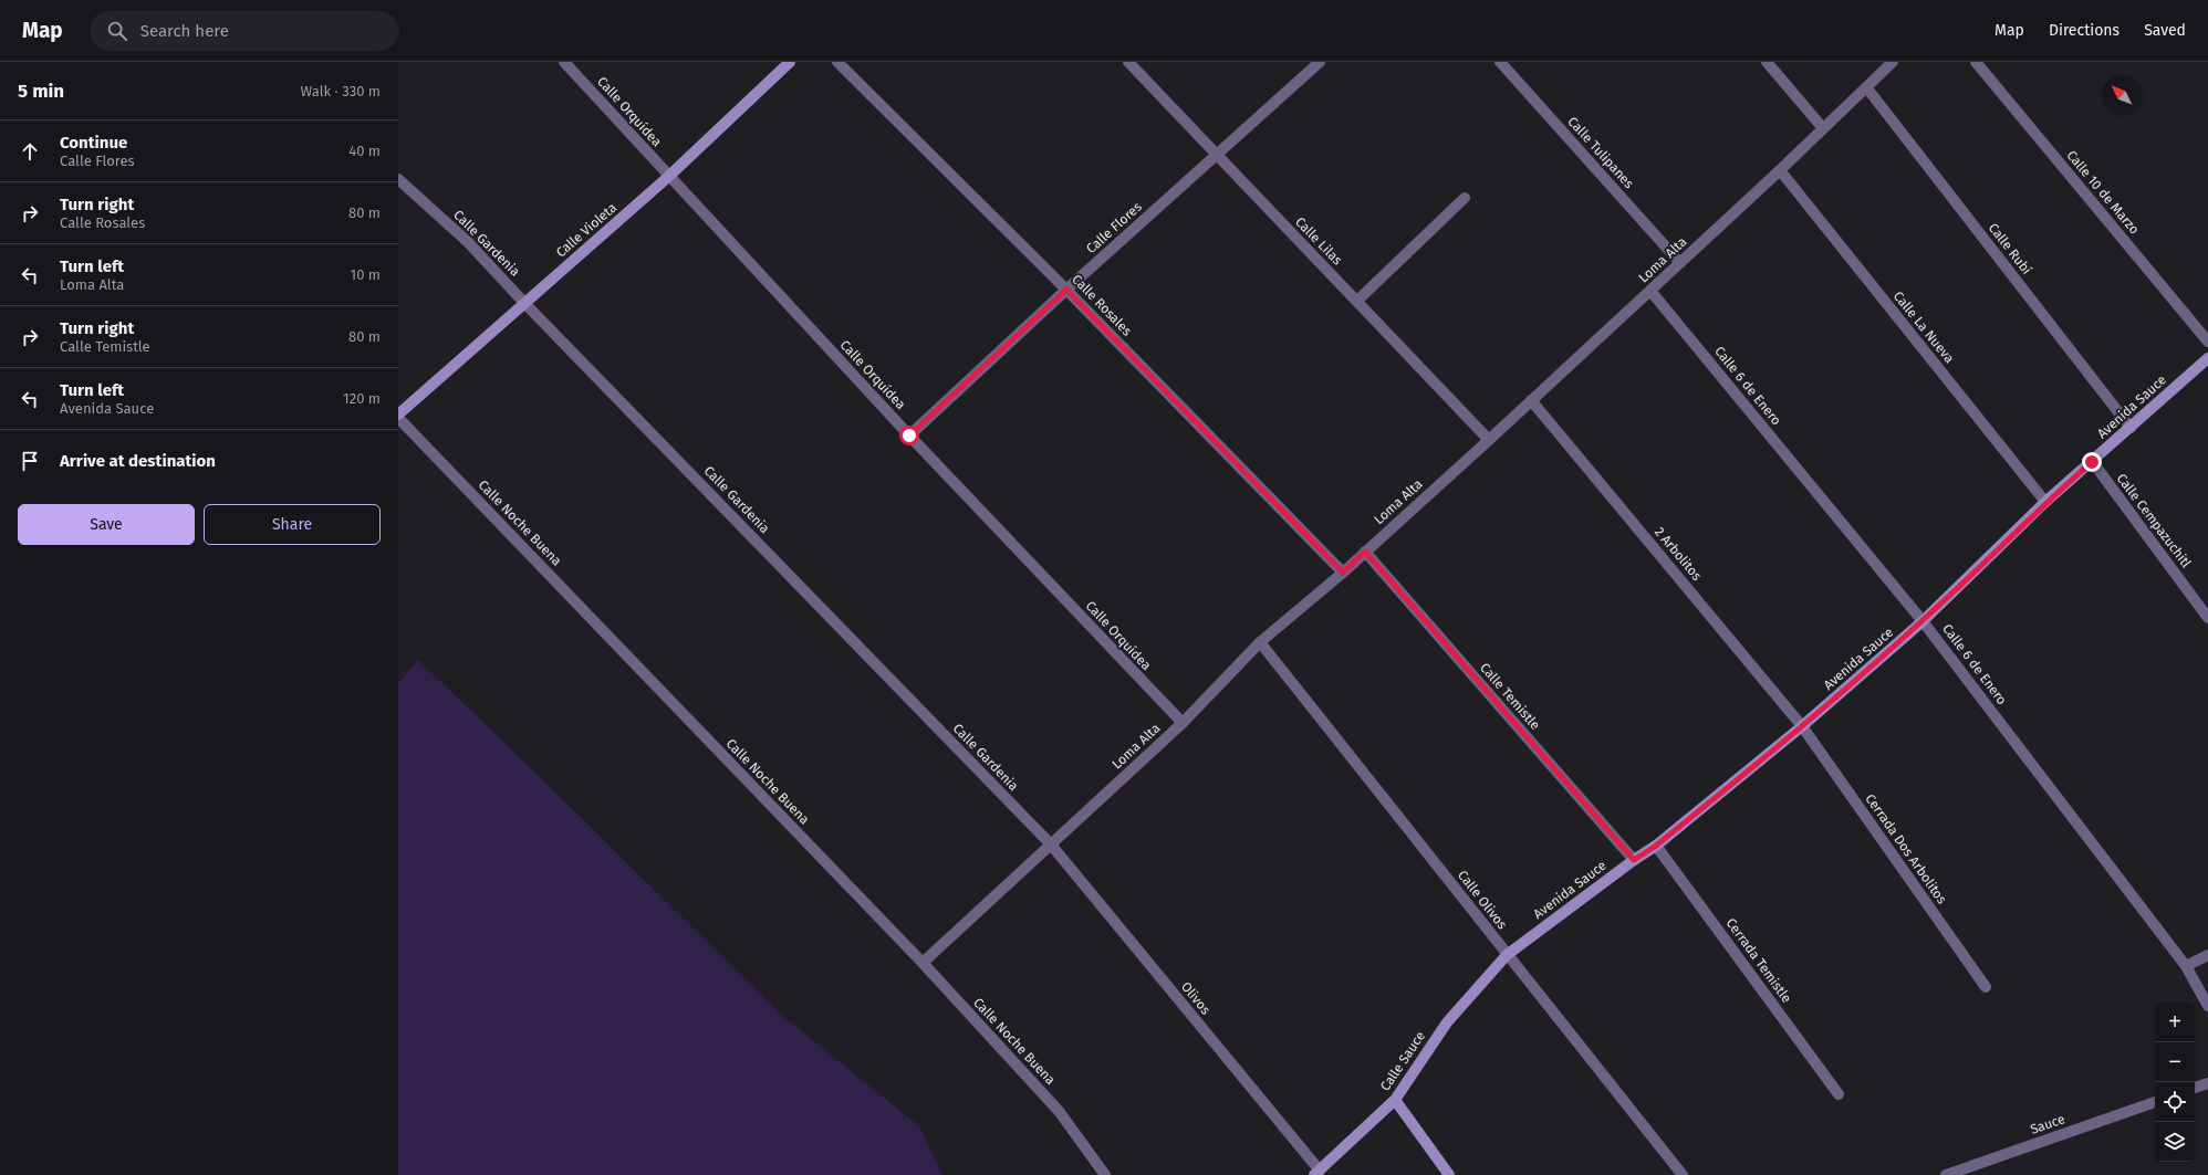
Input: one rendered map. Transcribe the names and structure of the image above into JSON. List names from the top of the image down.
{
  "streets": {
    "street": [
      "Calle Orquídea",
      "Calle Tulipanes",
      "Calle 10 de Marzo",
      "Calle Flores",
      "Calle Violeta",
      "Calle Lilas",
      "Calle Gardenia",
      "Calle Rubí",
      "Loma Alta",
      "Calle Rosales",
      "Calle La Nueva",
      "Calle 6 de Enero",
      "Avenida Sauce",
      "Calle Cempazuchitl",
      "Calle Noche Buena",
      "2 Arbolitos",
      "Calle Temistle",
      "Cerrada Dos Arbolitos",
      "Calle Olivos",
      "Cerrada Temistle",
      "Olivos",
      "Calle Sauce",
      "Sauce"
    ]
  },
  "crossings": [
    ["Calle Orquídea", "Calle Flores"],
    ["Calle Orquídea", "Calle Violeta"],
    ["Calle Orquídea", "Loma Alta"],
    ["Calle Tulipanes", "Loma Alta"],
    ["Calle Flores", "Calle Lilas"],
    ["Calle Flores", "Calle Rosales"],
    ["Calle Violeta", "Calle Gardenia"],
    ["Calle Violeta", "Calle Noche Buena"],
    ["Calle Lilas", "Loma Alta"],
    ["Calle Gardenia", "Loma Alta"],
    ["Calle Gardenia", "Olivos"],
    ["Calle Rubí", "Loma Alta"],
    ["Calle Rubí", "Avenida Sauce"],
    ["Loma Alta", "Calle Rosales"],
    ["Loma Alta", "Calle La Nueva"],
    ["Loma Alta", "Calle 6 de Enero"],
    ["Loma Alta", "Calle Noche Buena"],
    ["Loma Alta", "2 Arbolitos"],
    ["Loma Alta", "Calle Temistle"],
    ["Loma Alta", "Calle Olivos"],
    ["Loma Alta", "Olivos"],
    ["Calle La Nueva", "Avenida Sauce"],
    ["Calle 6 de Enero", "Avenida Sauce"],
    ["Avenida Sauce", "Calle Cempazuchitl"],
    ["Avenida Sauce", "2 Arbolitos"],
    ["Avenida Sauce", "Calle Temistle"],
    ["Avenida Sauce", "Cerrada Dos Arbolitos"],
    ["Avenida Sauce", "Calle Olivos"],
    ["Avenida Sauce", "Cerrada Temistle"],
    ["Avenida Sauce", "Calle Sauce"],
    ["2 Arbolitos", "Cerrada Dos Arbolitos"],
    ["Calle Olivos", "Calle Sauce"],
    ["Olivos", "Calle Sauce"]
  ],
  "north": "top left",
  "page": {
    "header": "Map",
    "search": "Search here",
    "nav": ["Map", "Directions", "Saved"],
    "heading": ["5 min", "Walk · 330 m"],
    "list": [
      ["Continue", "Calle Flores", "40 m"],
      ["Turn right", "Calle Rosales", "80 m"],
      ["Turn left", "Loma Alta", "10 m"],
      ["Turn right", "Calle Temistle", "80 m"],
      ["Turn left", "Avenida Sauce", "120 m"],
      "Arrive at destination"
    ],
    "buttons": ["Save", "Share"],
    "map_buttons": ["+", "−"]
  }
}
